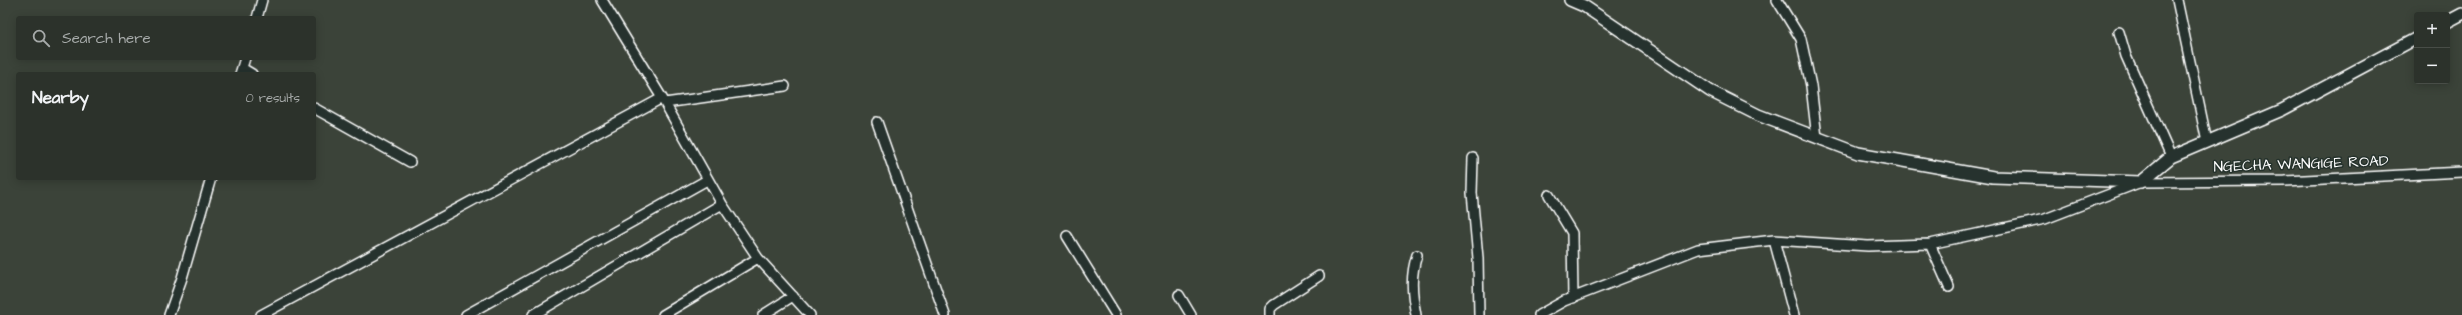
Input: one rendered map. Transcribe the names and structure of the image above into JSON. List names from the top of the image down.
{
  "streets": {
    "street": ["NGECHA WANGIGE ROAD"]
  },
  "page": {
    "map_buttons": ["+", "−"],
    "search": "Search here",
    "heading": ["Nearby", "0 results"]
  }
}
